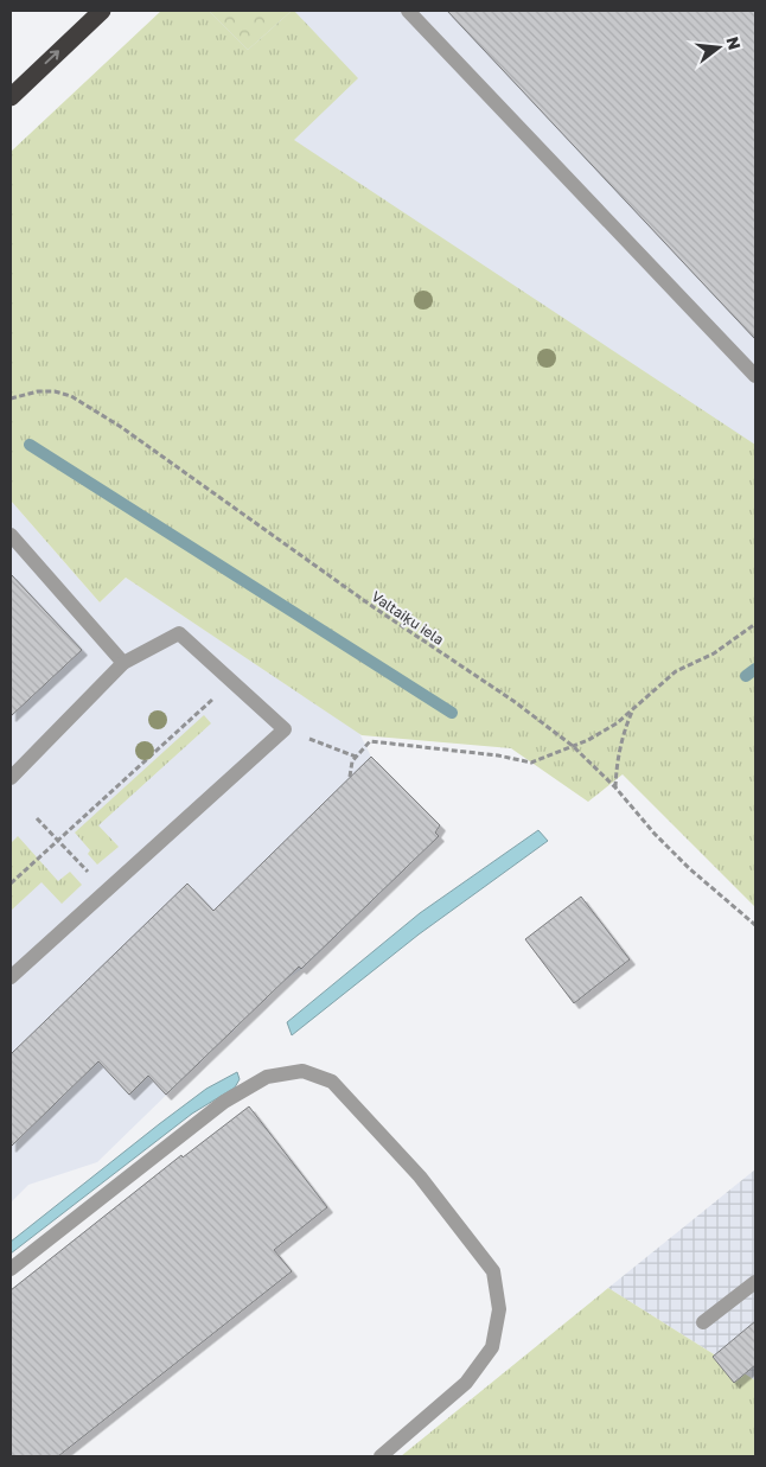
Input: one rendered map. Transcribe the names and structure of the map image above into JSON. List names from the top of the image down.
{
  "streets": {
    "path": ["Valtaiķu iela"]
  },
  "north": "right"
}
